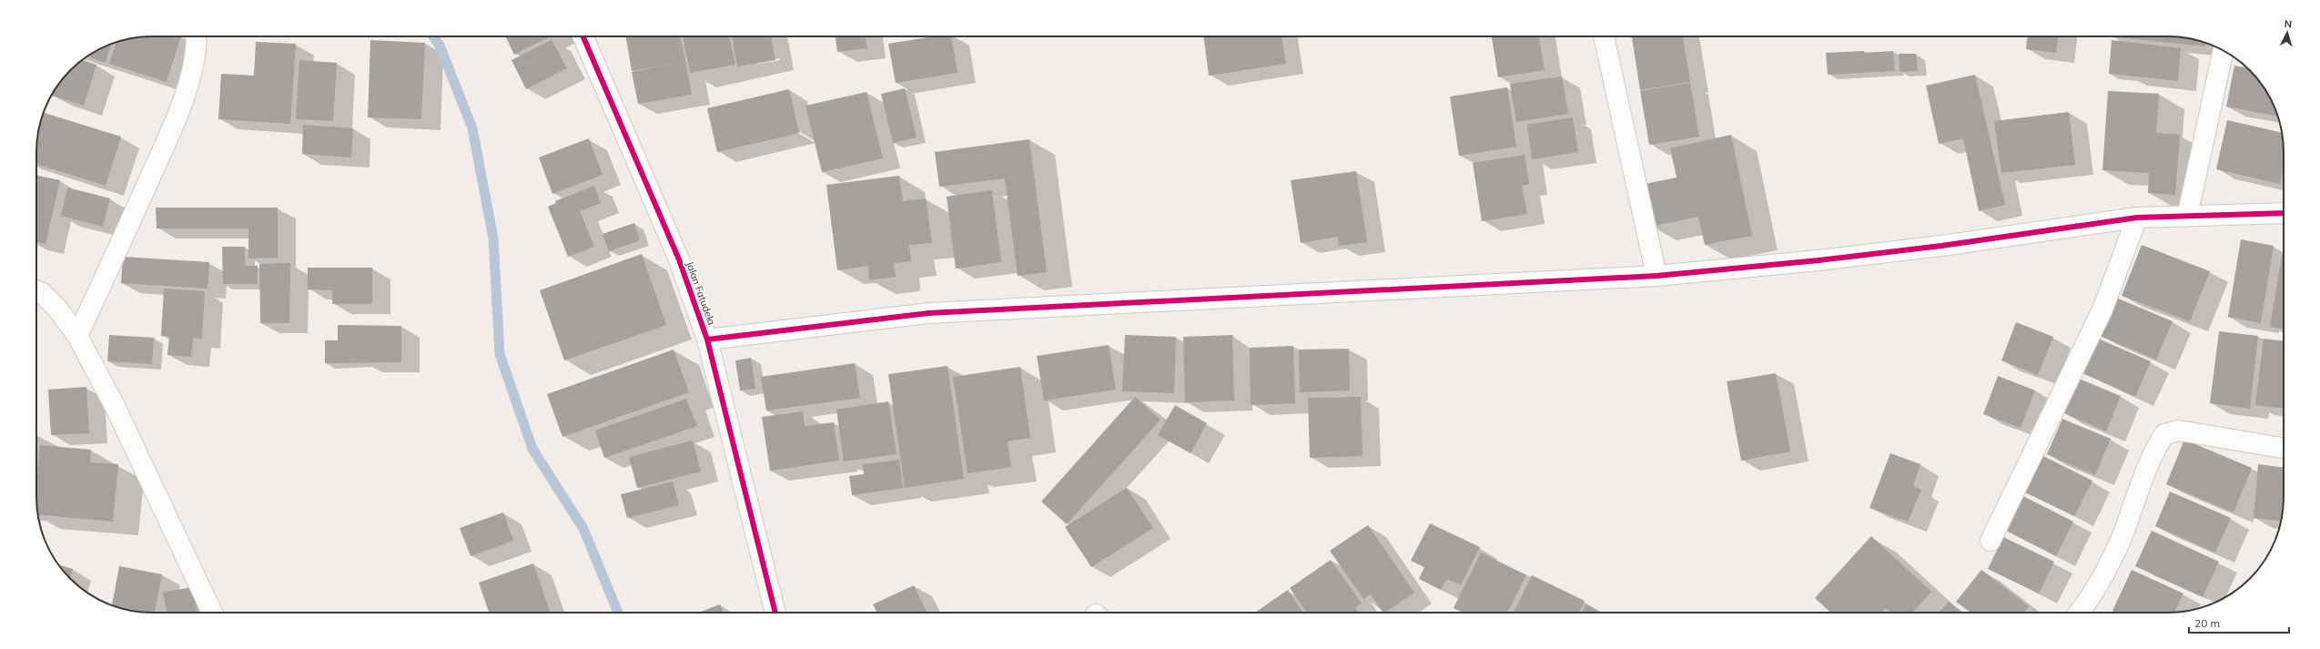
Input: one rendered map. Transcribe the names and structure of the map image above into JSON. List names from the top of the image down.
{
  "streets": {
    "street": ["Jalan Fatudela"]
  },
  "scale_bar": "20 m",
  "north": "top"
}
